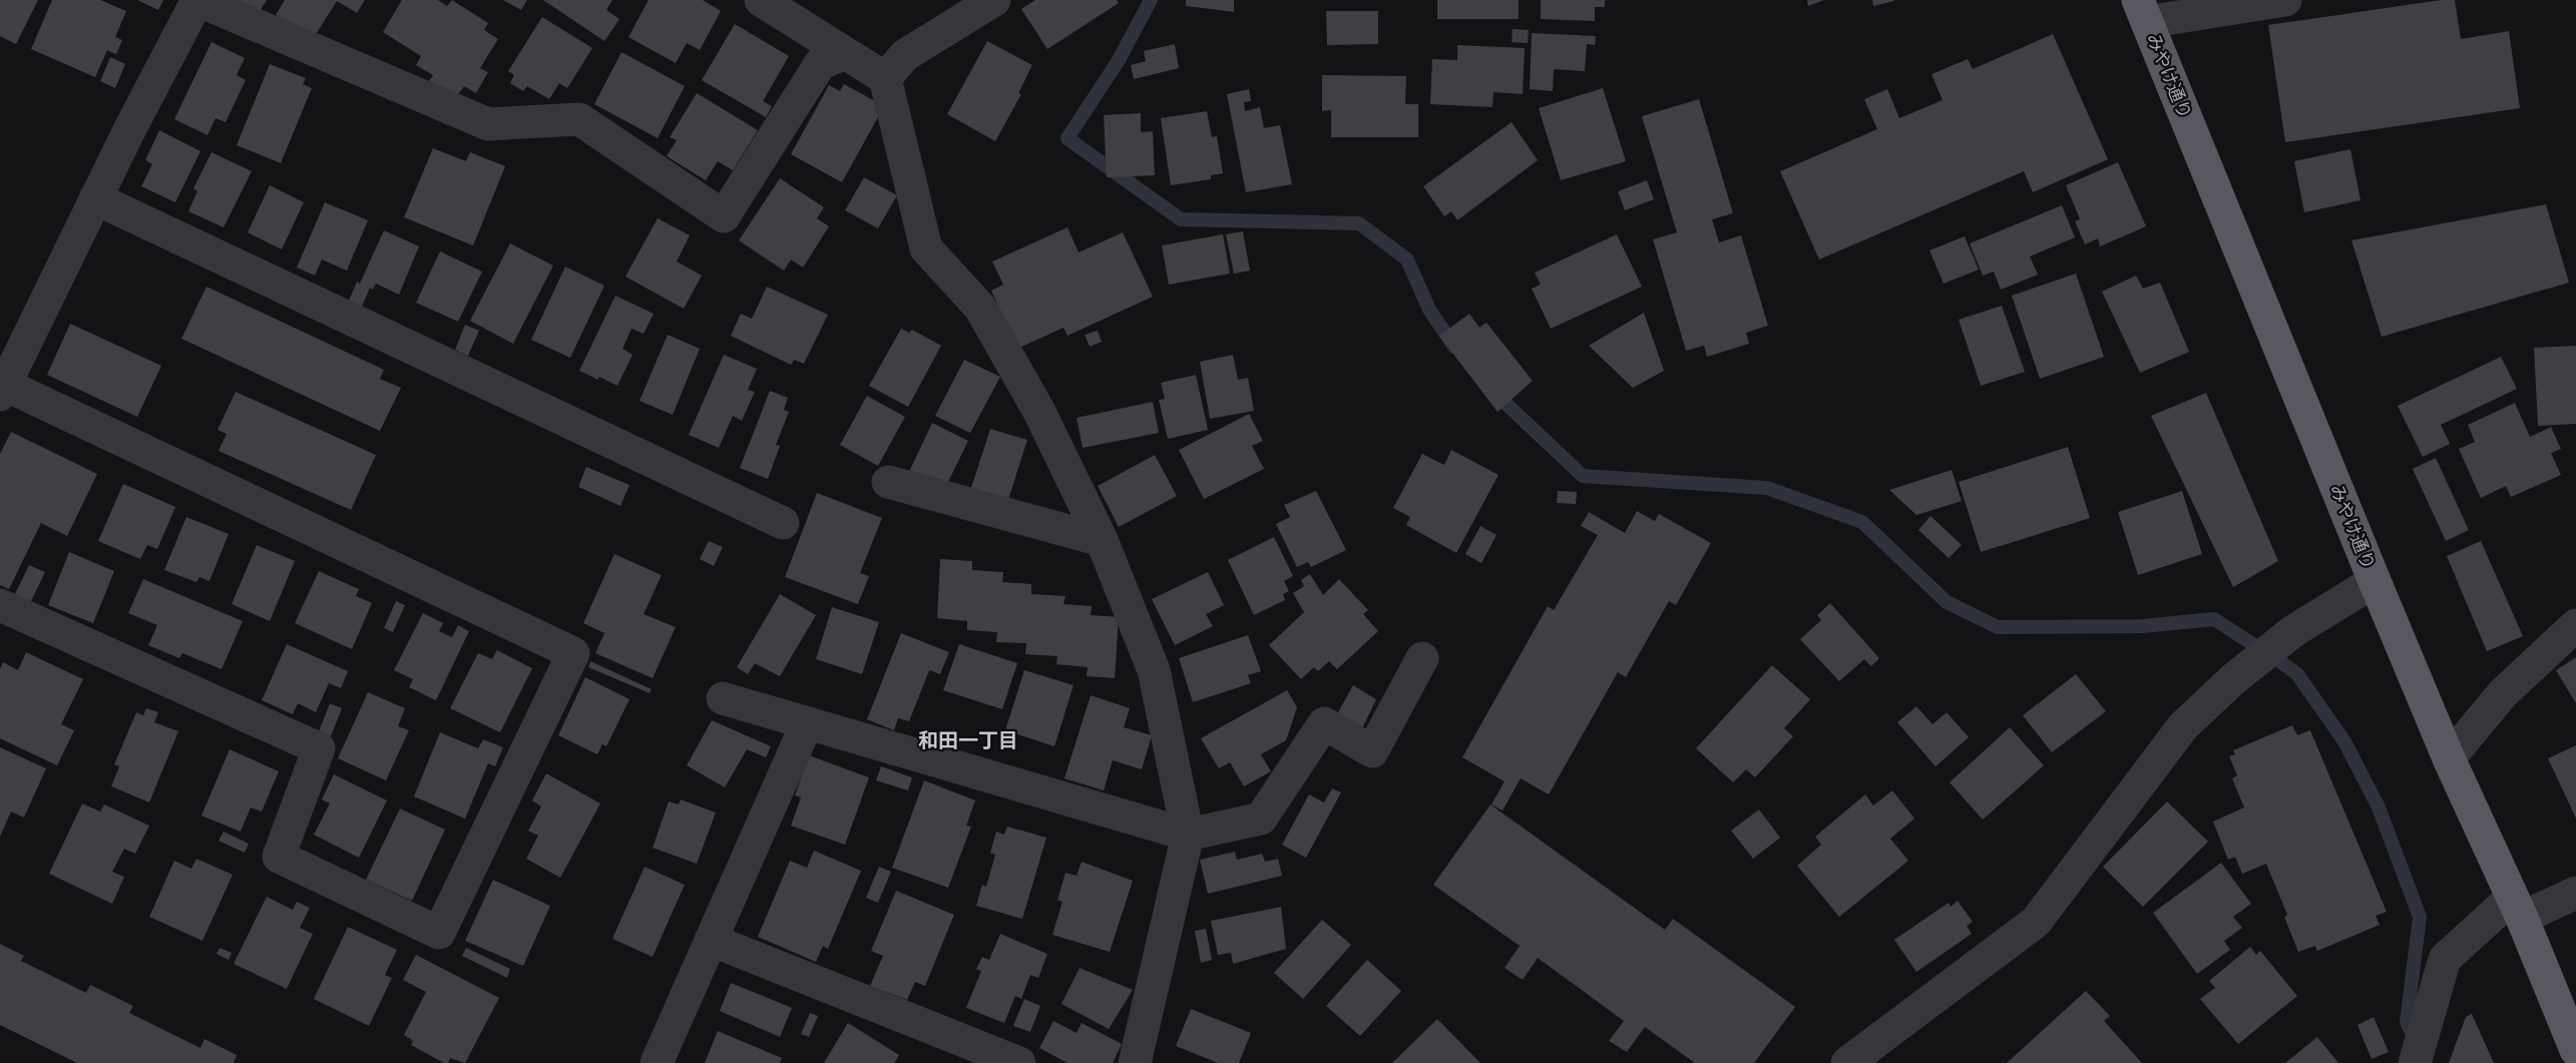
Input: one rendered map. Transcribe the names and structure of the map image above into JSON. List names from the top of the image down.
{
  "streets": {
    "highway": ["みやけ通り"]
  },
  "districts": ["和田一丁目"]
}
